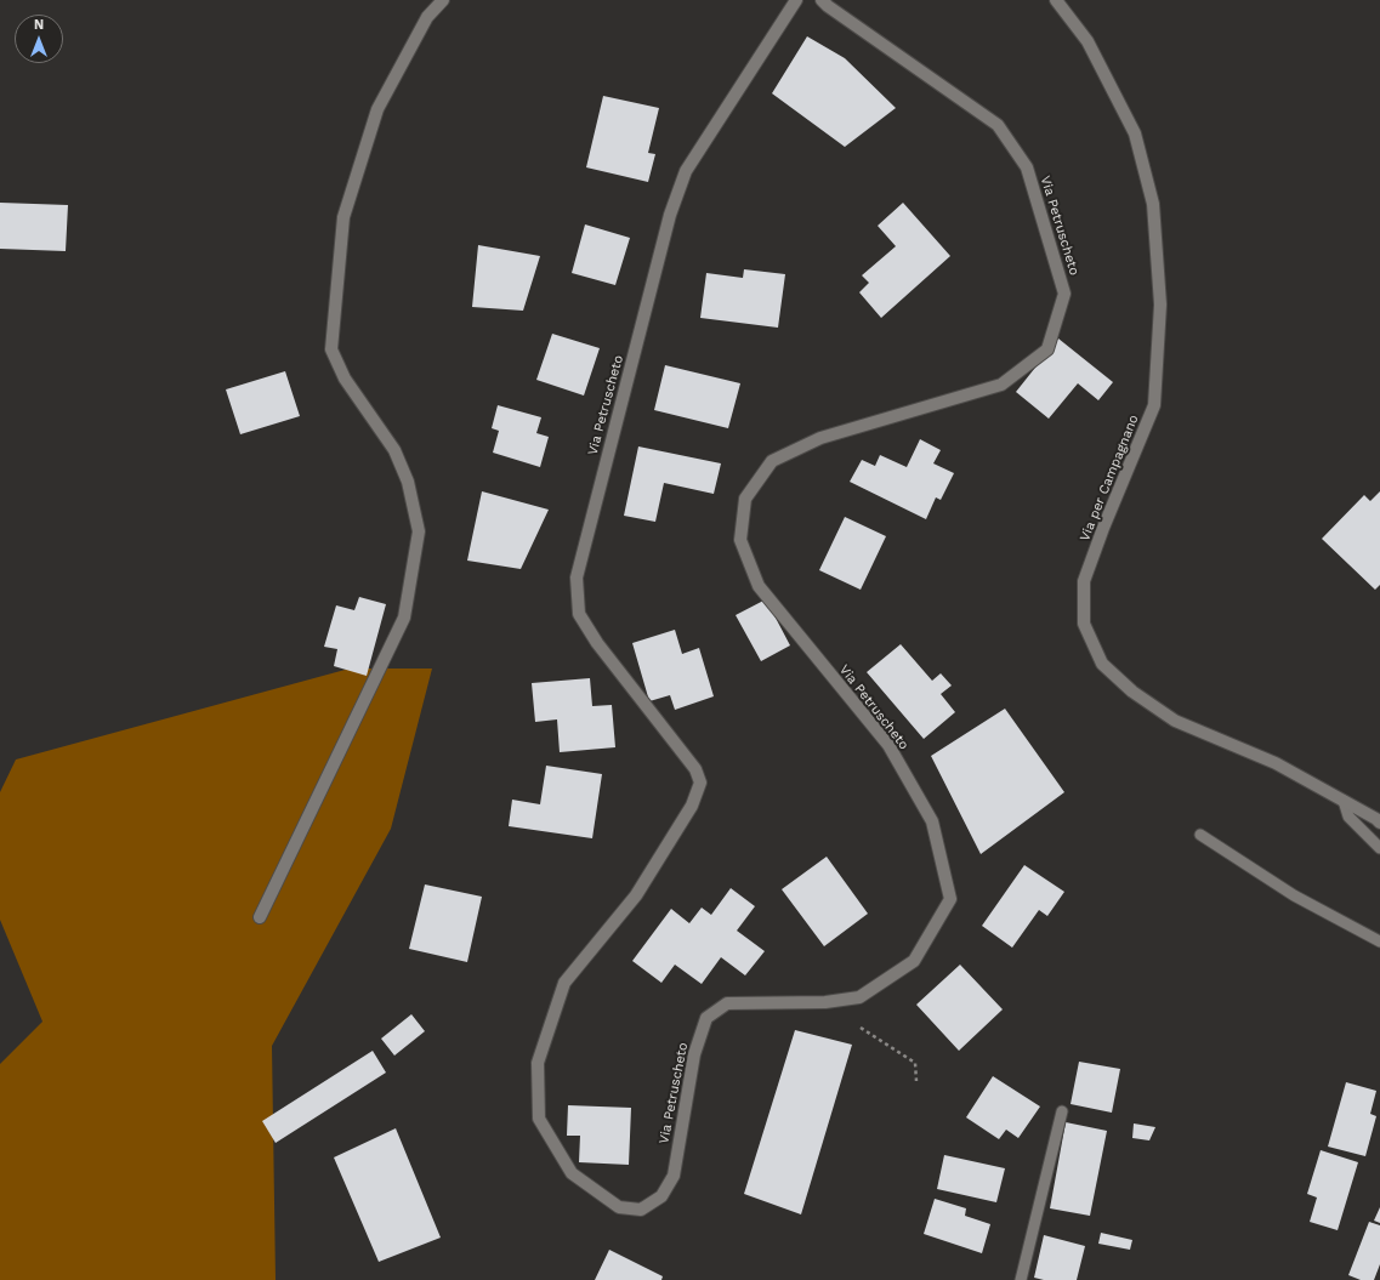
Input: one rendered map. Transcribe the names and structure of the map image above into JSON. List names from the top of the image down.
{
  "streets": {
    "street": ["Via Petruscheto", "Via per Campagnano"]
  },
  "north": "top"
}
